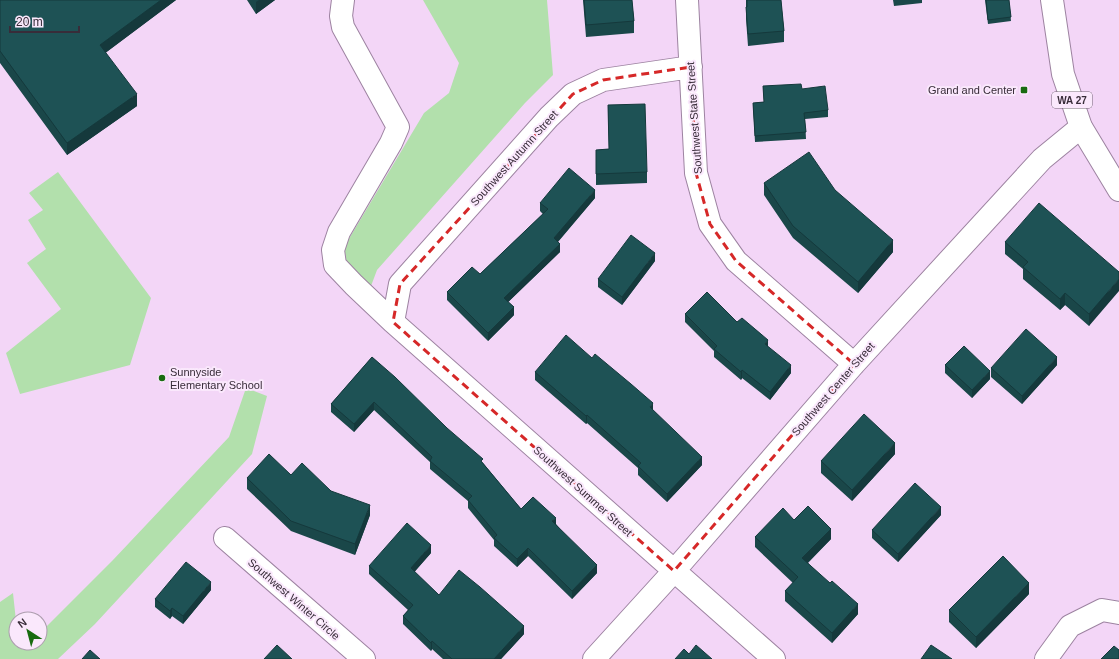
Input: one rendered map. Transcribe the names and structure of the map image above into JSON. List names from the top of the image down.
{
  "streets": {
    "street": [
      "WA 27",
      "Southwest State Street",
      "Southwest Autumn Street",
      "Southwest Center Street",
      "Southwest Summer Street",
      "Southwest Winter Circle"
    ]
  },
  "crossings": [
    ["WA 27", "Southwest Center Street"],
    ["Southwest State Street", "Southwest Autumn Street"],
    ["Southwest State Street", "Southwest Center Street"],
    ["Southwest Autumn Street", "Southwest Summer Street"],
    ["Southwest Center Street", "Southwest Summer Street"]
  ],
  "places": {
    "transit": ["Grand and Center"],
    "other": ["Sunnyside Elementary School"]
  },
  "scale_bar": "20 m",
  "north": "top left"
}
